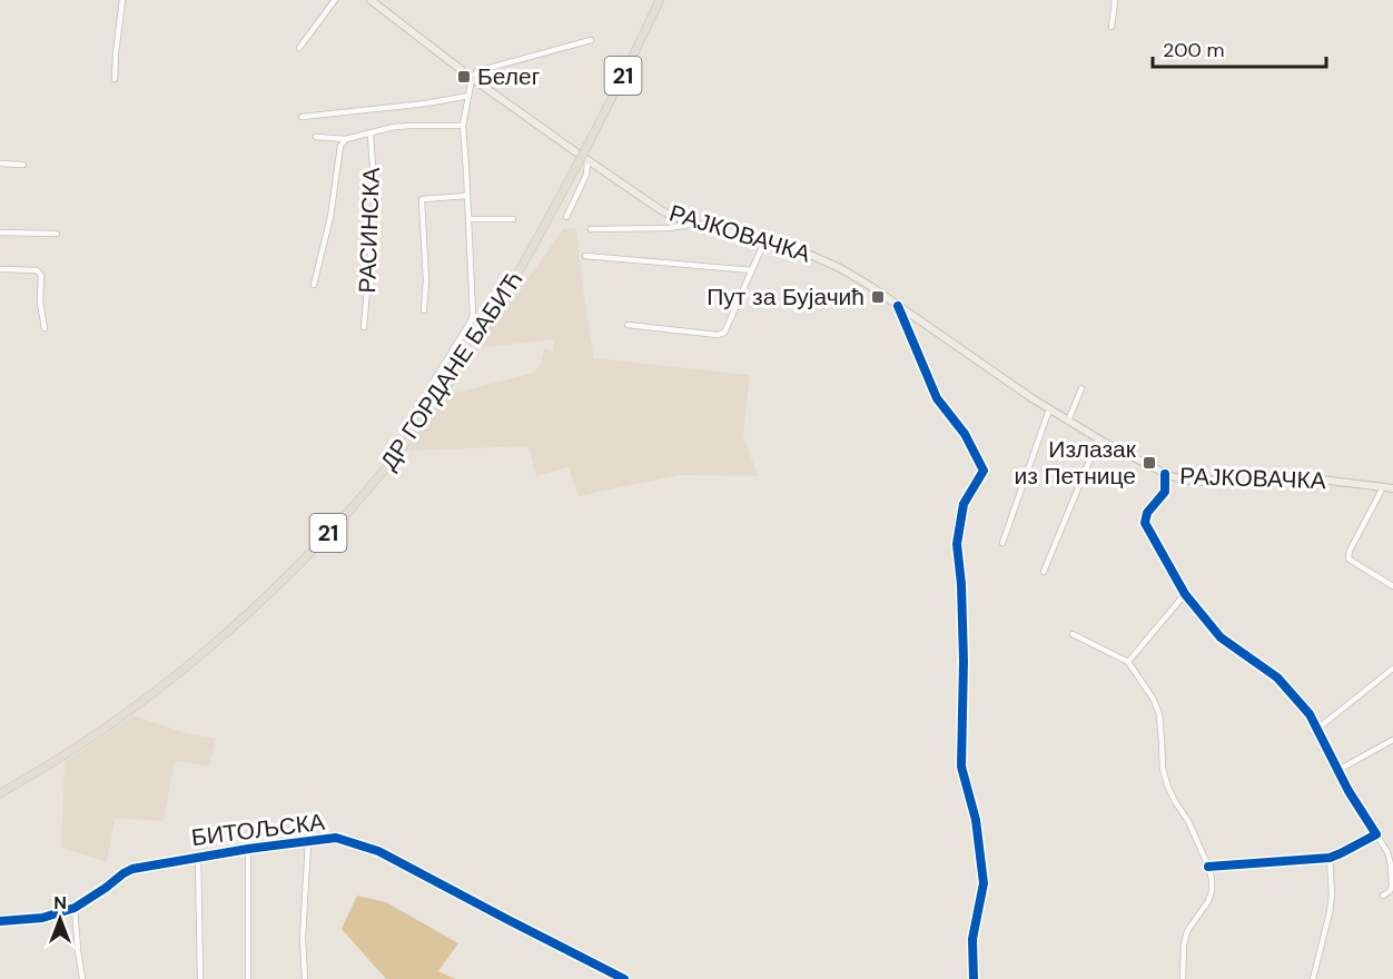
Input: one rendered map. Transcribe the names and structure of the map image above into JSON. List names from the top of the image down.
{
  "streets": {
    "main road": ["21", "РАЈКОВАЧКА", "ДР ГОРДАНЕ БАБИЋ"],
    "street": ["РАСИНСКА", "БИТОЉСКА"]
  },
  "places": {
    "transit": ["Белег", "Пут за Бујачић", "Излазак из Петнице"]
  },
  "scale_bar": "200 m",
  "north": "top"
}
